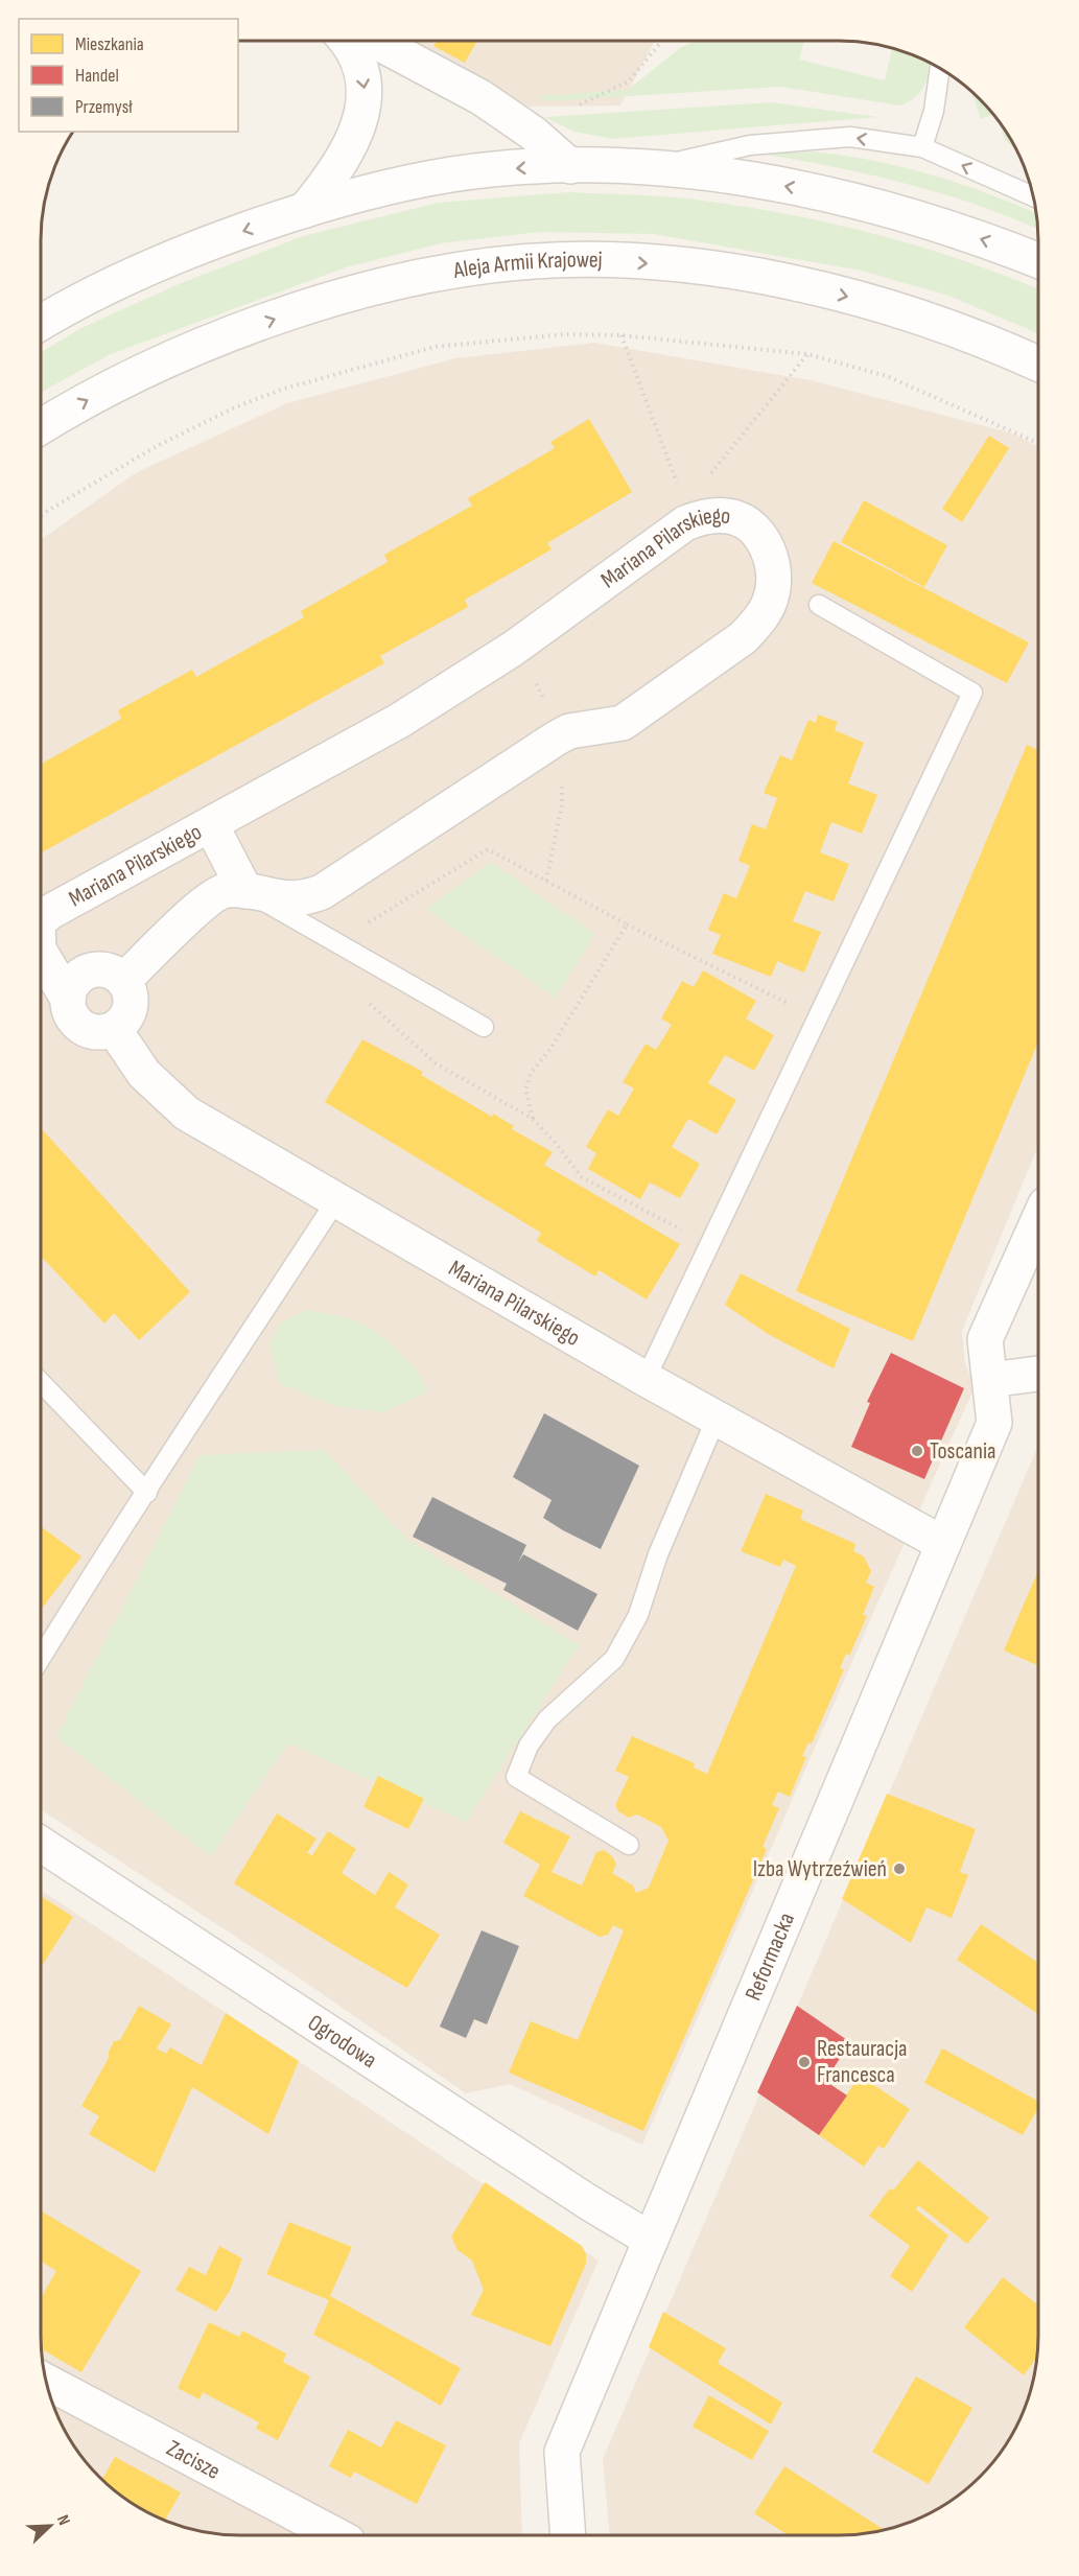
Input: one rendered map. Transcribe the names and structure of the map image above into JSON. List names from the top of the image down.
{
  "streets": {
    "street": [
      "Aleja Armii Krajowej",
      "Mariana Pilarskiego",
      "Reformacka",
      "Ogrodowa",
      "Zacisze"
    ]
  },
  "crossings": [
    ["Mariana Pilarskiego", "Reformacka"],
    ["Reformacka", "Ogrodowa"]
  ],
  "places": ["Toscania", "Izba Wytrzeźwień", "Restauracja Francesca"],
  "legend": ["Mieszkania", "Handel", "Przemysł"],
  "north": "top right"
}
